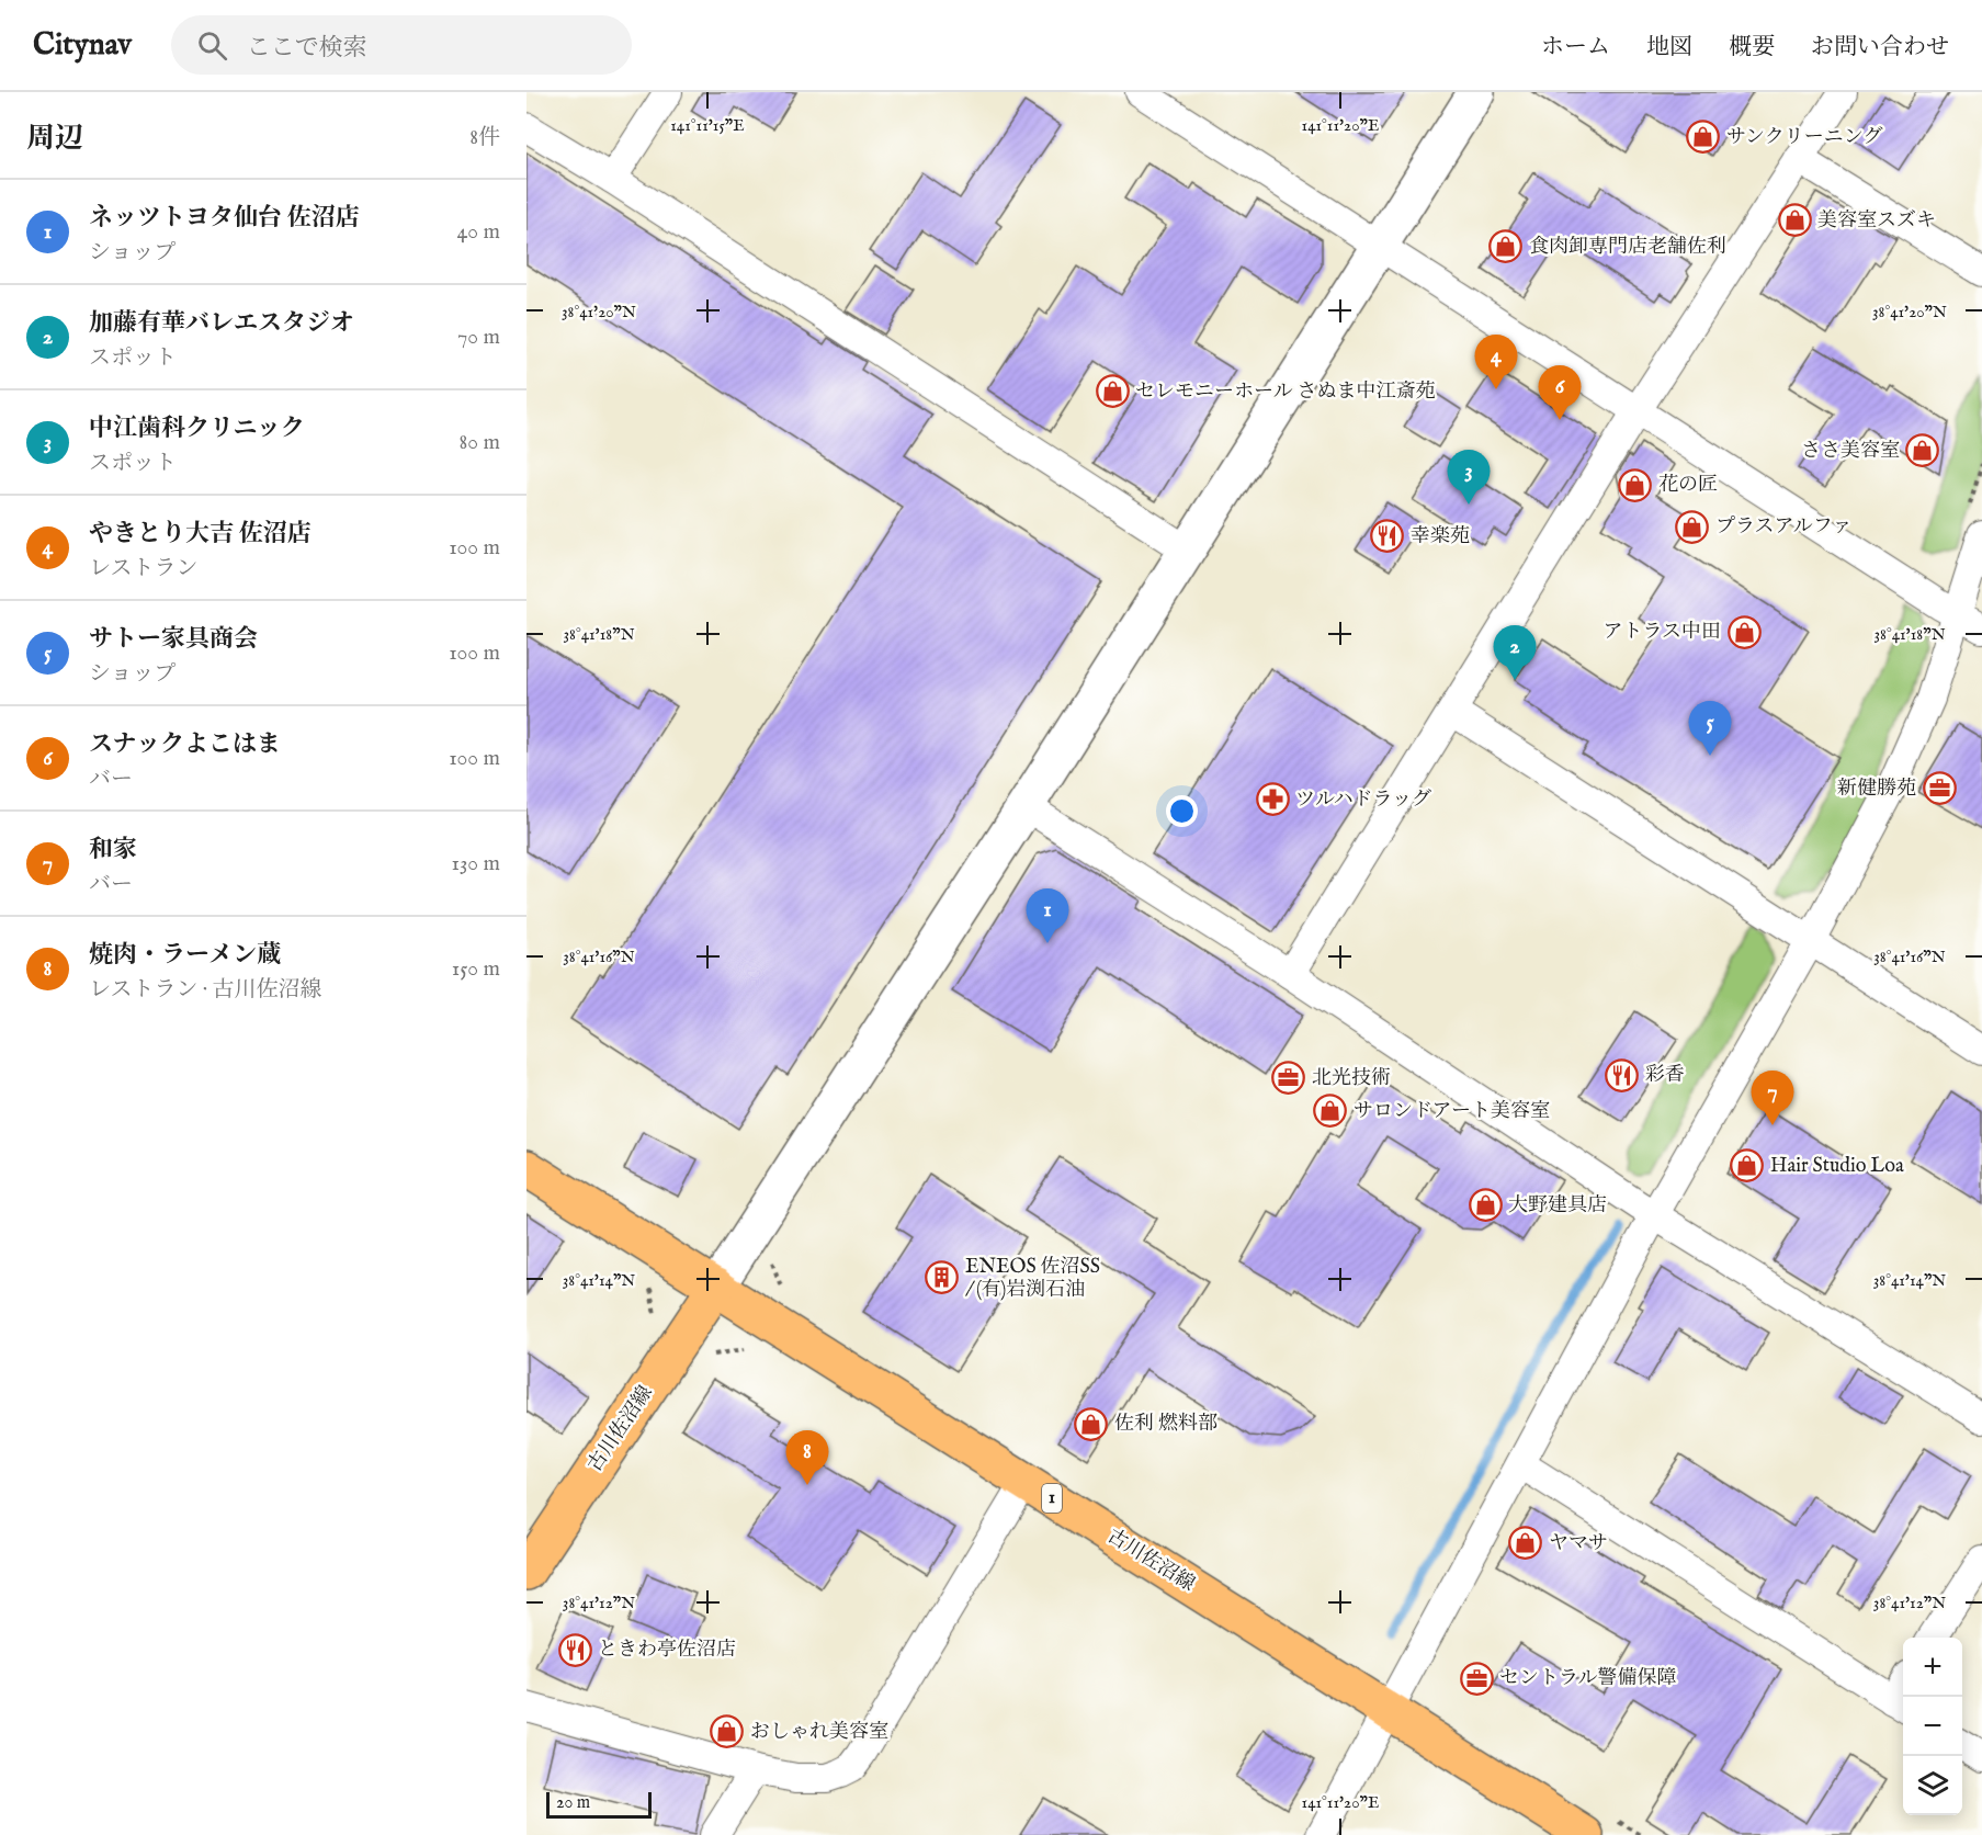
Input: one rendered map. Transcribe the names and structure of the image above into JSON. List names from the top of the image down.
{
  "streets": {
    "main road": ["古川佐沼線", "1"]
  },
  "places": {
    "shop": [
      "サンクリーニング",
      "美容室スズキ",
      "食肉卸専門店老舗佐利",
      "セレモニーホール さぬま中江斎苑",
      "ささ美容室",
      "花の匠",
      "プラスアルファ",
      "アトラス中田",
      "サロンドアート美容室",
      "Hair Studio Loa",
      "大野建具店",
      "佐利 燃料部",
      "ヤマサ",
      "おしゃれ美容室"
    ],
    "restaurant": ["幸楽苑", "彩香", "ときわ亭佐沼店"],
    "office": ["新健勝苑", "北光技術", "セントラル警備保障"],
    "pharmacy": ["ツルハドラッグ"],
    "building": ["ENEOS 佐沼SS / (有)岩渕石油"]
  },
  "scale_bar": "20 m",
  "page": {
    "header": "Citynav",
    "search": "ここで検索",
    "nav": [
      "ホーム",
      "地図",
      "概要",
      "お問い合わせ"
    ],
    "heading": ["周辺", "8件"],
    "list": [
      {
        "mark": "1",
        "name": "ネッツトヨタ仙台 佐沼店",
        "note": "ショップ",
        "value": "40 m"
      },
      {
        "mark": "2",
        "name": "加藤有華バレエスタジオ",
        "note": "スポット",
        "value": "70 m"
      },
      {
        "mark": "3",
        "name": "中江歯科クリニック",
        "note": "スポット",
        "value": "80 m"
      },
      {
        "mark": "4",
        "name": "やきとり大吉 佐沼店",
        "note": "レストラン",
        "value": "100 m"
      },
      {
        "mark": "5",
        "name": "サトー家具商会",
        "note": "ショップ",
        "value": "100 m"
      },
      {
        "mark": "6",
        "name": "スナックよこはま",
        "note": "バー",
        "value": "100 m"
      },
      {
        "mark": "7",
        "name": "和家",
        "note": "バー",
        "value": "130 m"
      },
      {
        "mark": "8",
        "name": "焼肉・ラーメン蔵",
        "note": "レストラン · 古川佐沼線",
        "value": "150 m"
      }
    ],
    "pins": [
      "4",
      "6",
      "3",
      "2",
      "5",
      "1",
      "7",
      "8"
    ],
    "map_buttons": ["+", "−"],
    "scale": "20 m"
  },
  "coordinates": [
    "141°11'15\"E",
    "141°11'20\"E",
    "38°41'20\"N",
    "38°41'18\"N",
    "38°41'16\"N",
    "38°41'14\"N",
    "38°41'12\"N"
  ]
}
